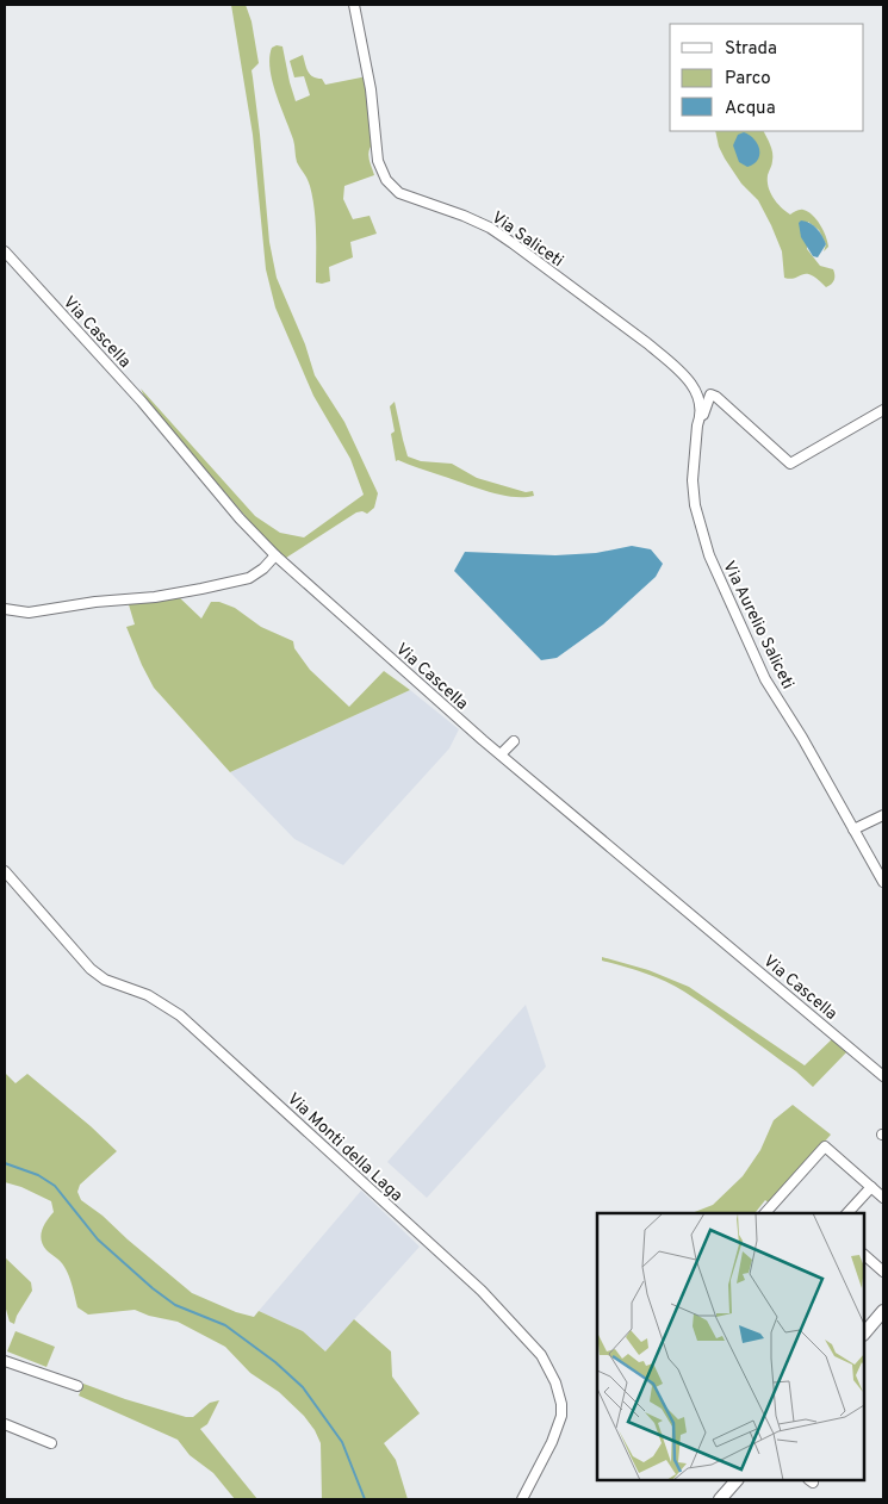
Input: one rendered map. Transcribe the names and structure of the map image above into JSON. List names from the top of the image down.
{
  "streets": {
    "street": [
      "Via Saliceti",
      "Via Cascella",
      "Via Aurelio Saliceti",
      "Via Monti della Laga"
    ]
  },
  "crossings": [
    ["Via Saliceti", "Via Aurelio Saliceti"]
  ],
  "legend": ["Strada", "Parco", "Acqua"]
}
